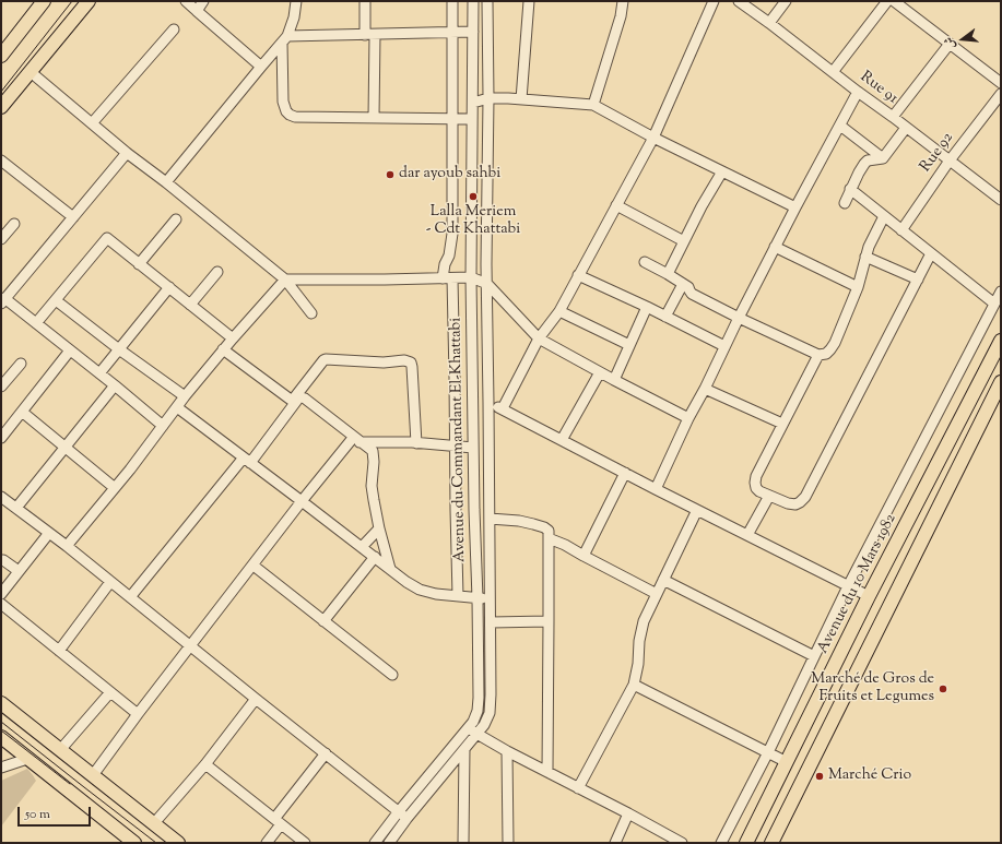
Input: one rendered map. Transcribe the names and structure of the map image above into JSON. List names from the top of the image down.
{
  "streets": {
    "main road": ["Avenue du 10 Mars 1982"],
    "street": ["Rue 91", "Rue 92", "Avenue du Commandant El-Khattabi"]
  },
  "crossings": [
    ["Rue 91", "Rue 92"]
  ],
  "places": [
    "dar ayoub sahbi",
    "Lalla Meriem - Cdt Khattabi",
    "Marché de Gros de Fruits et Legumes",
    "Marché Crio"
  ],
  "scale_bar": "50 m",
  "north": "left"
}
